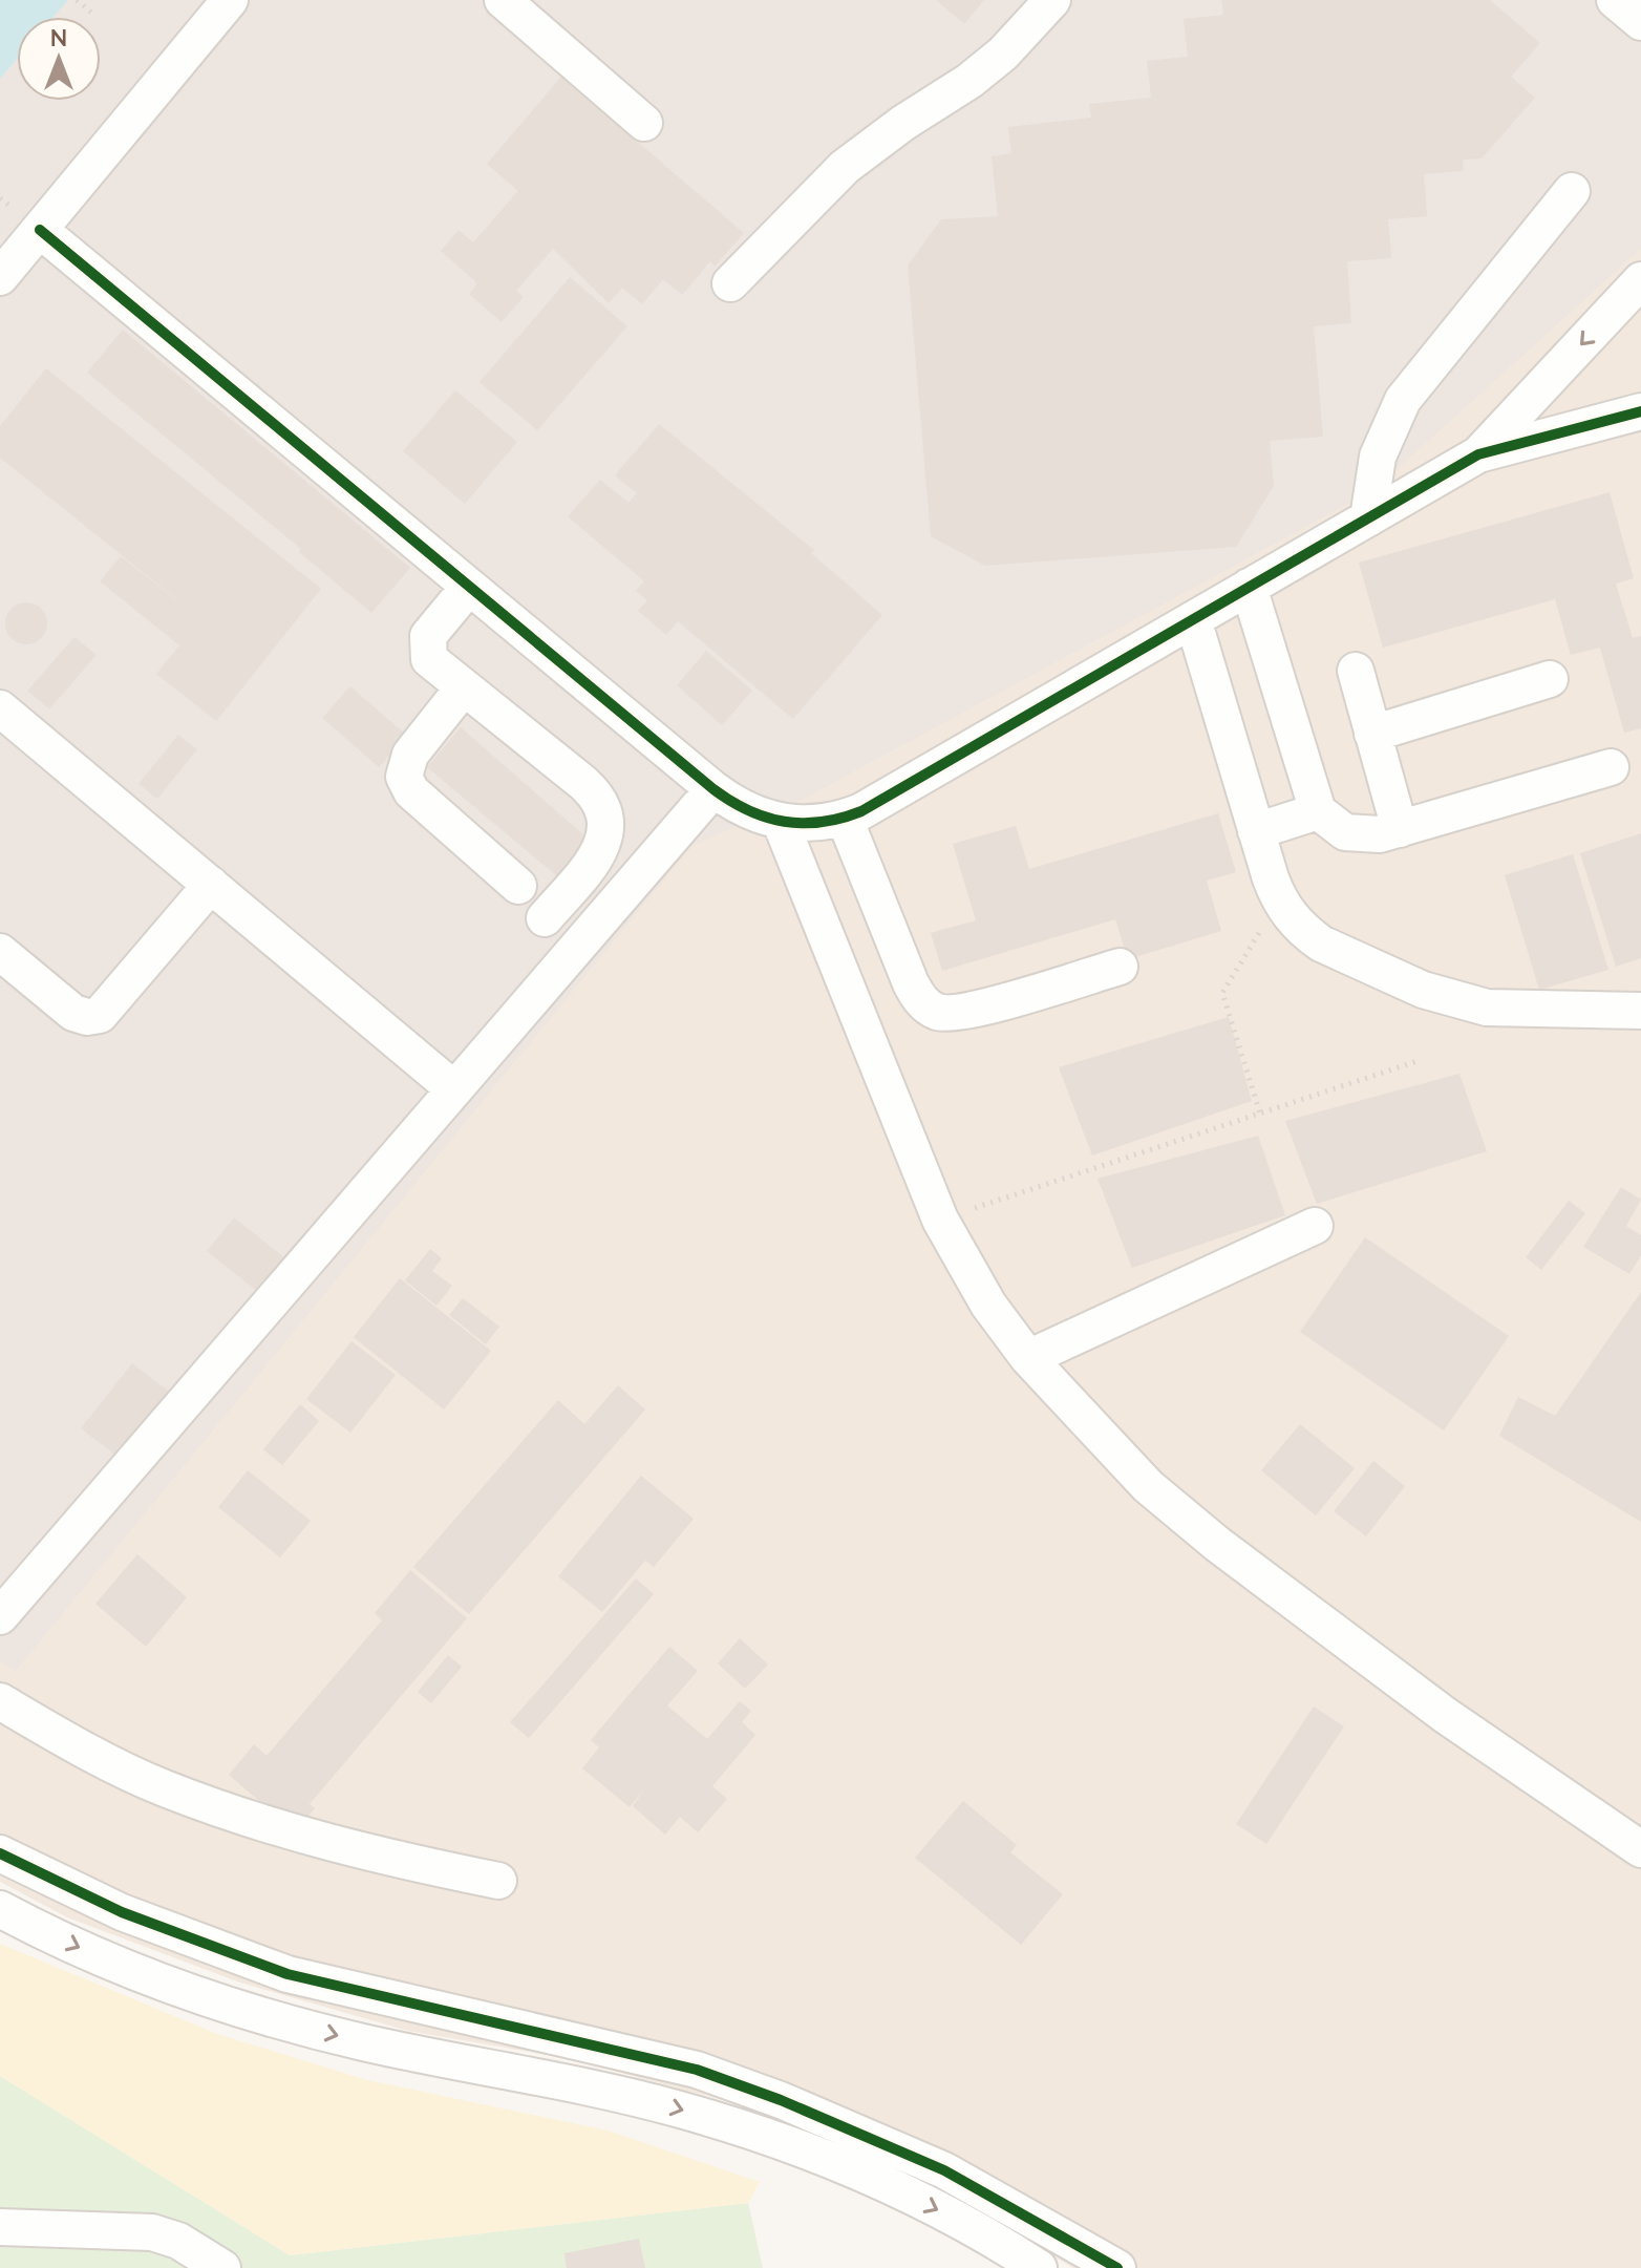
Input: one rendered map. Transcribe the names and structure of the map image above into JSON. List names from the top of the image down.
{
  "north": "top"
}
